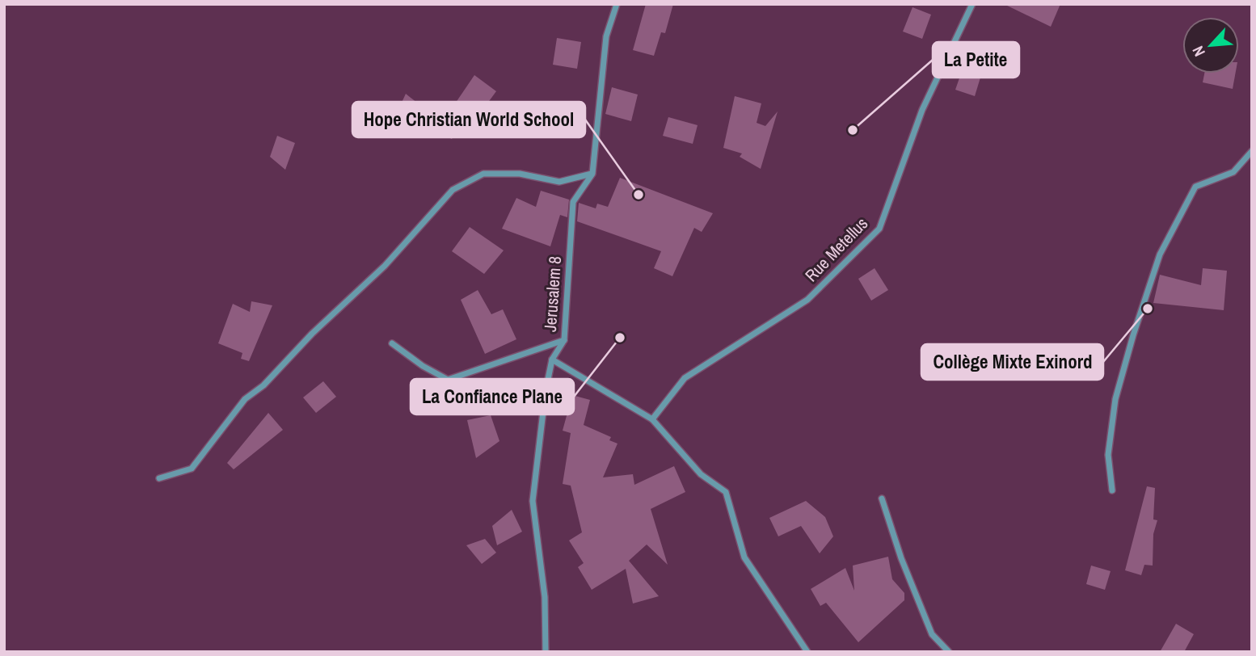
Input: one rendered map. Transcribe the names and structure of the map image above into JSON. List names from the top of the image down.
{
  "streets": {
    "street": ["Rue Metellus", "Jerusalem 8"]
  },
  "places": [
    "La Petite",
    "Hope Christian World School",
    "Collège Mixte Exinord",
    "La Confiance Plane"
  ],
  "north": "bottom left"
}
